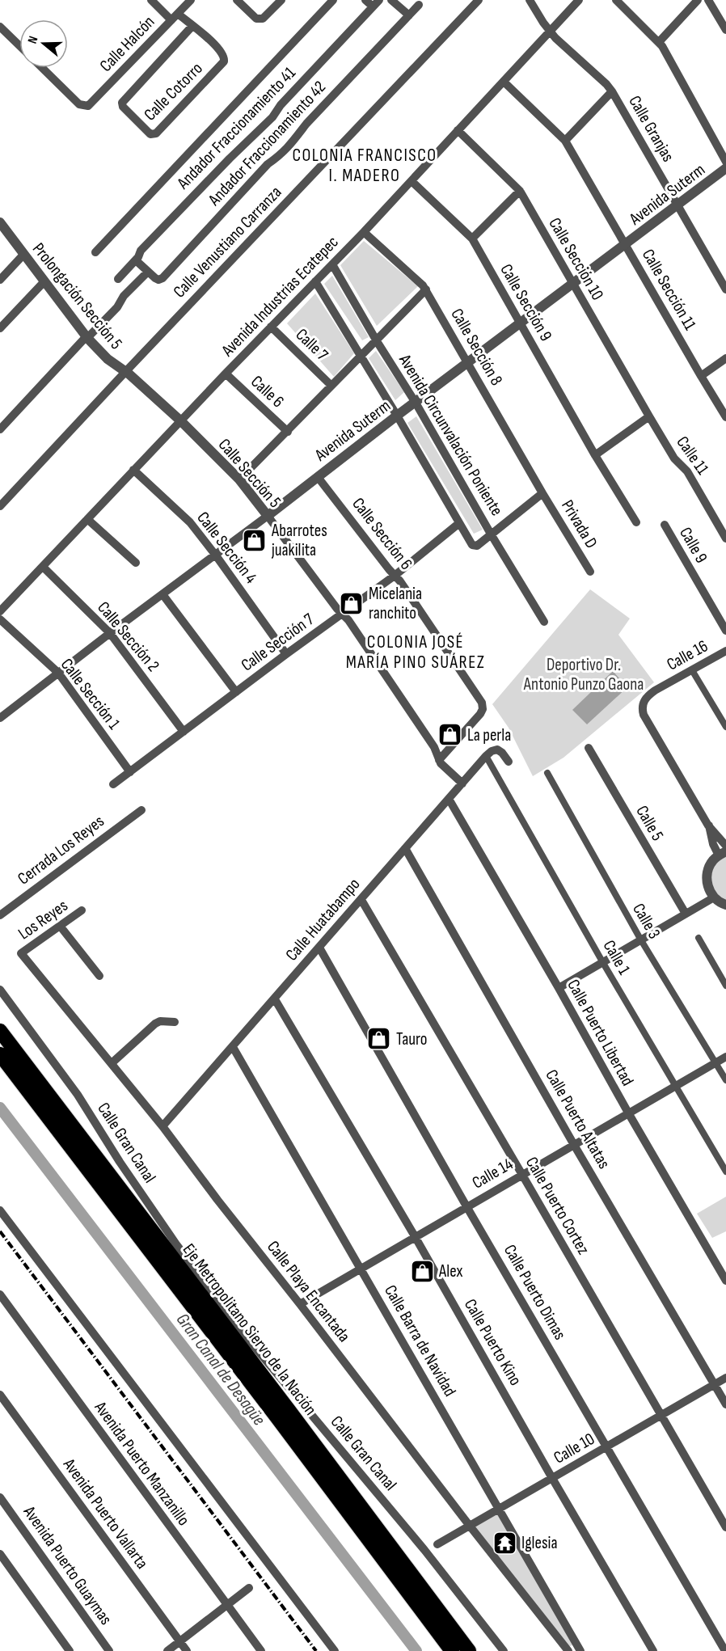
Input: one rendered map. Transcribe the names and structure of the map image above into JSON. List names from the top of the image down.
{
  "streets": {
    "highway": ["Eje Metropolitano Siervo de la Nación"],
    "street": [
      "Calle Halcón",
      "Calle Cotorro",
      "Andador Fraccionamiento 41",
      "Calle Granjas",
      "Andador Fraccionamiento 42",
      "Avenida Suterm",
      "Calle Venustiano Carranza",
      "Calle Sección 10",
      "Calle Sección 11",
      "Prolongación Sección 5",
      "Avenida Industrias Ecatepec",
      "Calle Sección 9",
      "Calle 7",
      "Calle Sección 8",
      "Calle 6",
      "Avenida Circunvalación Poniente",
      "Calle 11",
      "Calle Sección 5",
      "Privada D",
      "Calle Sección 6",
      "Calle 9",
      "Calle Sección 4",
      "Calle Sección 2",
      "Calle Sección 7",
      "Calle 16",
      "Calle Sección 1",
      "Calle 5",
      "Cerrada Los Reyes",
      "Los Reyes",
      "Calle Huatabampo",
      "Calle 3",
      "Calle 1",
      "Calle Puerto Libertad",
      "Calle Puerto Altatas",
      "Calle Gran Canal",
      "Calle 14",
      "Calle Puerto Cortez",
      "Calle Playa Encantada",
      "Calle Puerto Dimas",
      "Calle Barra de Navidad",
      "Calle Puerto Kino",
      "Calle 10",
      "Avenida Puerto Manzanillo",
      "Avenida Puerto Vallarta",
      "Avenida Puerto Guaymas"
    ]
  },
  "crossings": [
    ["Calle Halcón", "Calle Cotorro"],
    ["Calle Granjas", "Avenida Suterm"],
    ["Calle Granjas", "Avenida Industrias Ecatepec"],
    ["Avenida Suterm", "Calle Sección 10"],
    ["Avenida Suterm", "Calle Sección 11"],
    ["Avenida Suterm", "Calle Sección 9"],
    ["Avenida Suterm", "Calle Sección 8"],
    ["Avenida Suterm", "Avenida Circunvalación Poniente"],
    ["Avenida Suterm", "Calle Sección 5"],
    ["Avenida Suterm", "Calle Sección 6"],
    ["Avenida Suterm", "Calle Sección 4"],
    ["Avenida Suterm", "Calle Sección 2"],
    ["Avenida Suterm", "Calle Sección 1"],
    ["Calle Venustiano Carranza", "Prolongación Sección 5"],
    ["Calle Sección 10", "Avenida Industrias Ecatepec"],
    ["Calle Sección 10", "Calle 11"],
    ["Calle Sección 11", "Avenida Industrias Ecatepec"],
    ["Prolongación Sección 5", "Avenida Industrias Ecatepec"],
    ["Prolongación Sección 5", "Calle Sección 5"],
    ["Avenida Industrias Ecatepec", "Calle Sección 9"],
    ["Avenida Industrias Ecatepec", "Calle 7"],
    ["Avenida Industrias Ecatepec", "Calle Sección 8"],
    ["Avenida Industrias Ecatepec", "Calle 6"],
    ["Avenida Industrias Ecatepec", "Avenida Circunvalación Poniente"],
    ["Avenida Industrias Ecatepec", "Calle Sección 5"],
    ["Avenida Industrias Ecatepec", "Calle Sección 4"],
    ["Avenida Industrias Ecatepec", "Calle Sección 2"],
    ["Calle Sección 8", "Privada D"],
    ["Calle Sección 5", "Calle Sección 6"],
    ["Calle Sección 5", "Calle Sección 7"],
    ["Calle Sección 5", "Calle Huatabampo"],
    ["Calle Sección 6", "Calle Sección 7"],
    ["Calle Sección 4", "Calle Sección 7"],
    ["Calle Sección 2", "Calle Sección 7"],
    ["Calle Sección 7", "Calle Sección 1"],
    ["Los Reyes", "Calle Playa Encantada"],
    ["Calle Huatabampo", "Calle 1"],
    ["Calle Huatabampo", "Calle Puerto Libertad"],
    ["Calle Huatabampo", "Calle Puerto Altatas"],
    ["Calle Huatabampo", "Calle Puerto Cortez"],
    ["Calle Huatabampo", "Calle Playa Encantada"],
    ["Calle Huatabampo", "Calle Puerto Dimas"],
    ["Calle Huatabampo", "Calle Barra de Navidad"],
    ["Calle Huatabampo", "Calle Puerto Kino"],
    ["Calle 3", "Calle 14"],
    ["Calle 1", "Calle 14"],
    ["Calle Puerto Libertad", "Calle 14"],
    ["Calle Puerto Altatas", "Calle 14"],
    ["Calle Puerto Altatas", "Calle 10"],
    ["Calle 14", "Calle Puerto Cortez"],
    ["Calle 14", "Calle Playa Encantada"],
    ["Calle 14", "Calle Puerto Dimas"],
    ["Calle 14", "Calle Barra de Navidad"],
    ["Calle 14", "Calle Puerto Kino"],
    ["Calle Puerto Cortez", "Calle 10"],
    ["Calle Playa Encantada", "Calle 10"],
    ["Calle Puerto Dimas", "Calle 10"],
    ["Calle Barra de Navidad", "Calle 10"],
    ["Calle Puerto Kino", "Calle 10"]
  ],
  "districts": ["COLONIA FRANCISCO I. MADERO", "COLONIA JOSÉ MARÍA PINO SUÁREZ"],
  "water": ["Gran Canal de Desagüe"],
  "parks": ["Deportivo Dr. Antonio Punzo Gaona"],
  "places": {
    "shop": [
      "Abarrotes juakilita",
      "Micelania ranchito",
      "La perla",
      "Tauro",
      "Alex"
    ],
    "temple": ["Iglesia"]
  },
  "north": "left"
}
